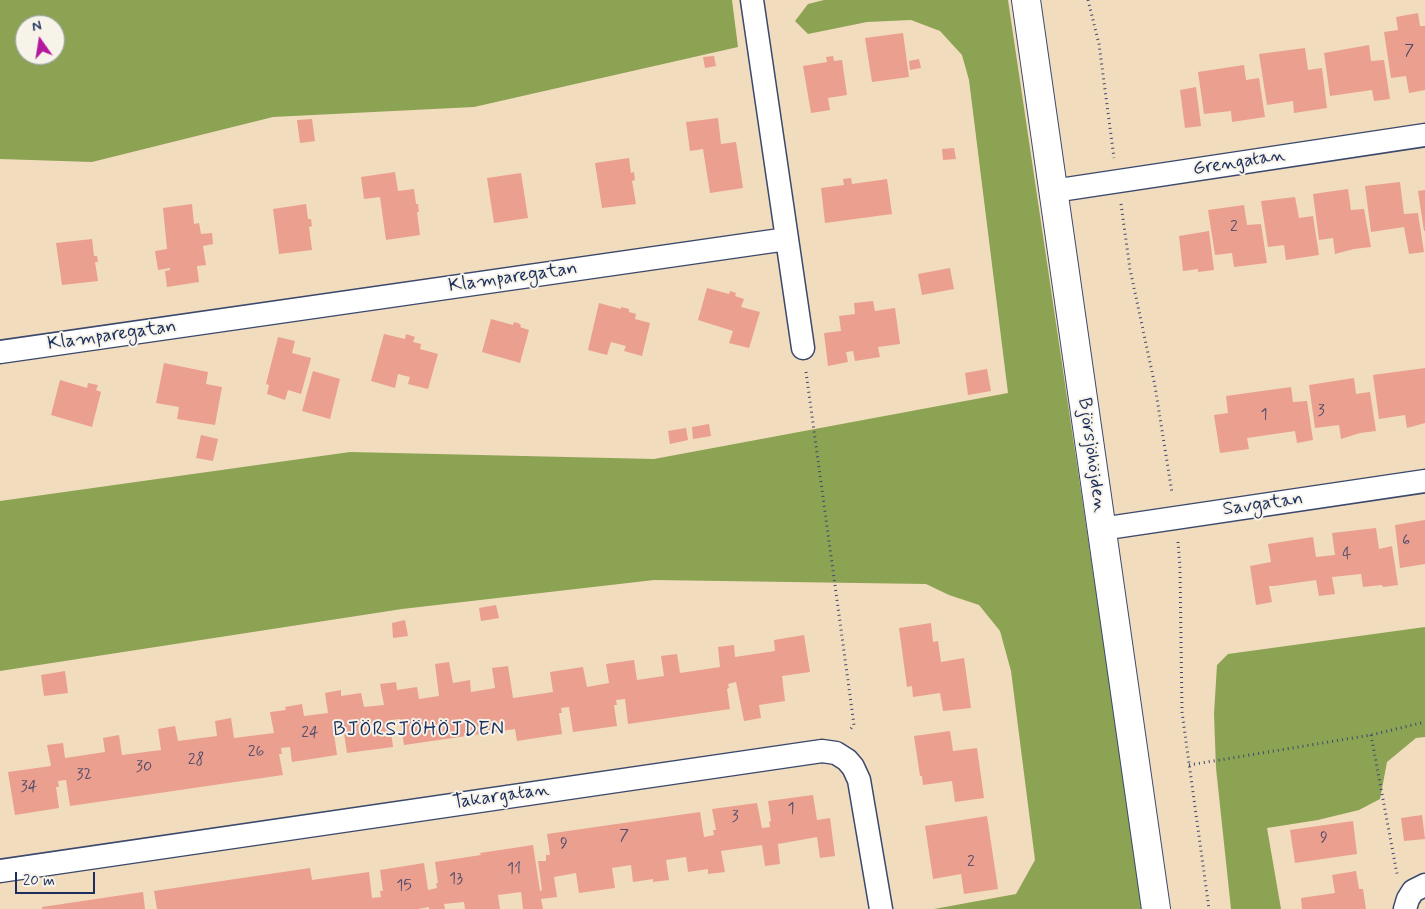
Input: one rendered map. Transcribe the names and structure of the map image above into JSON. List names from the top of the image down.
{
  "streets": {
    "street": [
      "Grengatan",
      "Klamparegatan",
      "Björsjöhöjden",
      "Savgatan",
      "Takargatan"
    ]
  },
  "crossings": [
    ["Grengatan", "Björsjöhöjden"],
    ["Björsjöhöjden", "Savgatan"]
  ],
  "districts": ["BJÖRSJÖHÖJDEN"],
  "house_numbers": [
    "7",
    "2",
    "3",
    "1",
    "6",
    "4",
    "24",
    "26",
    "28",
    "30",
    "32",
    "34",
    "1",
    "3",
    "7",
    "9",
    "9",
    "2",
    "11",
    "13",
    "15"
  ],
  "scale_bar": "20 m",
  "north": "top"
}
